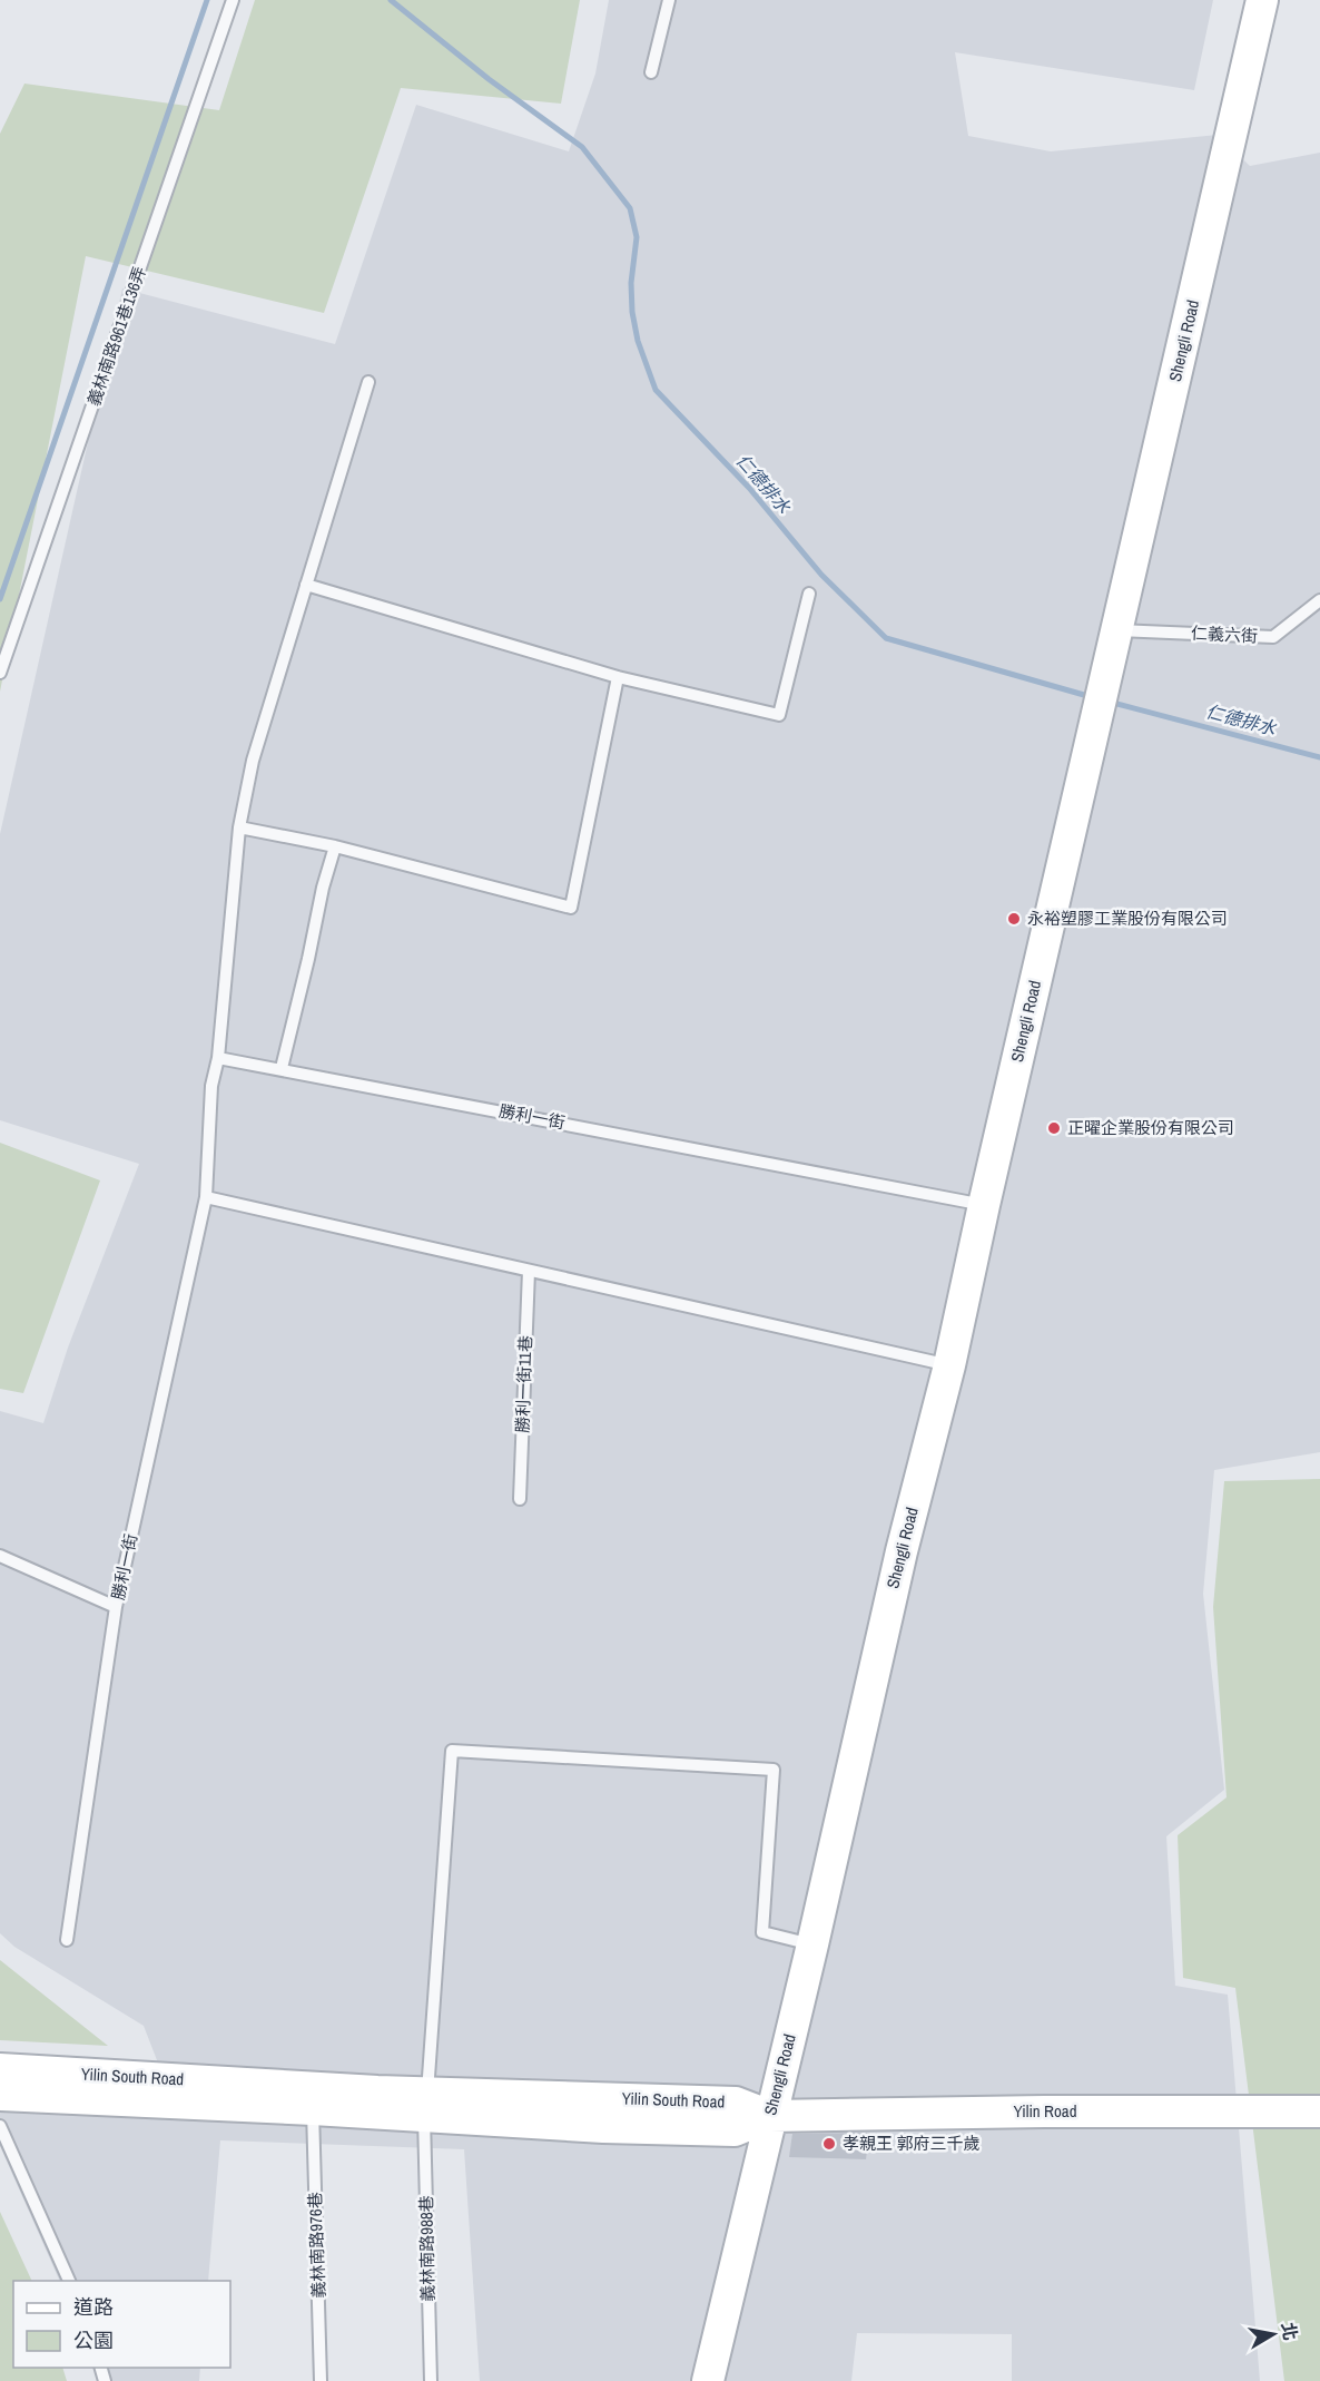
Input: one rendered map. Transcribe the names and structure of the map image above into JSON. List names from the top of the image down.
{
  "streets": {
    "street": ["Shengli Road", "Yilin South Road", "Yilin Road"],
    "lane": [
      "義林南路961巷136弄",
      "仁義六街",
      "勝利一街",
      "勝利一街11巷",
      "義林南路976巷",
      "義林南路988巷"
    ]
  },
  "crossings": [
    ["Shengli Road", "仁義六街"],
    ["Shengli Road", "勝利一街"],
    ["Shengli Road", "Yilin South Road"],
    ["Shengli Road", "Yilin Road"],
    ["Shengli Road", "義林南路988巷"],
    ["Yilin South Road", "Yilin Road"],
    ["Yilin South Road", "義林南路976巷"],
    ["Yilin South Road", "義林南路988巷"]
  ],
  "water": ["仁德排水"],
  "places": ["永裕塑膠工業股份有限公司", "正曜企業股份有限公司", "孝親王 郭府三千歲"],
  "legend": ["道路", "公園"],
  "north": "right"
}
